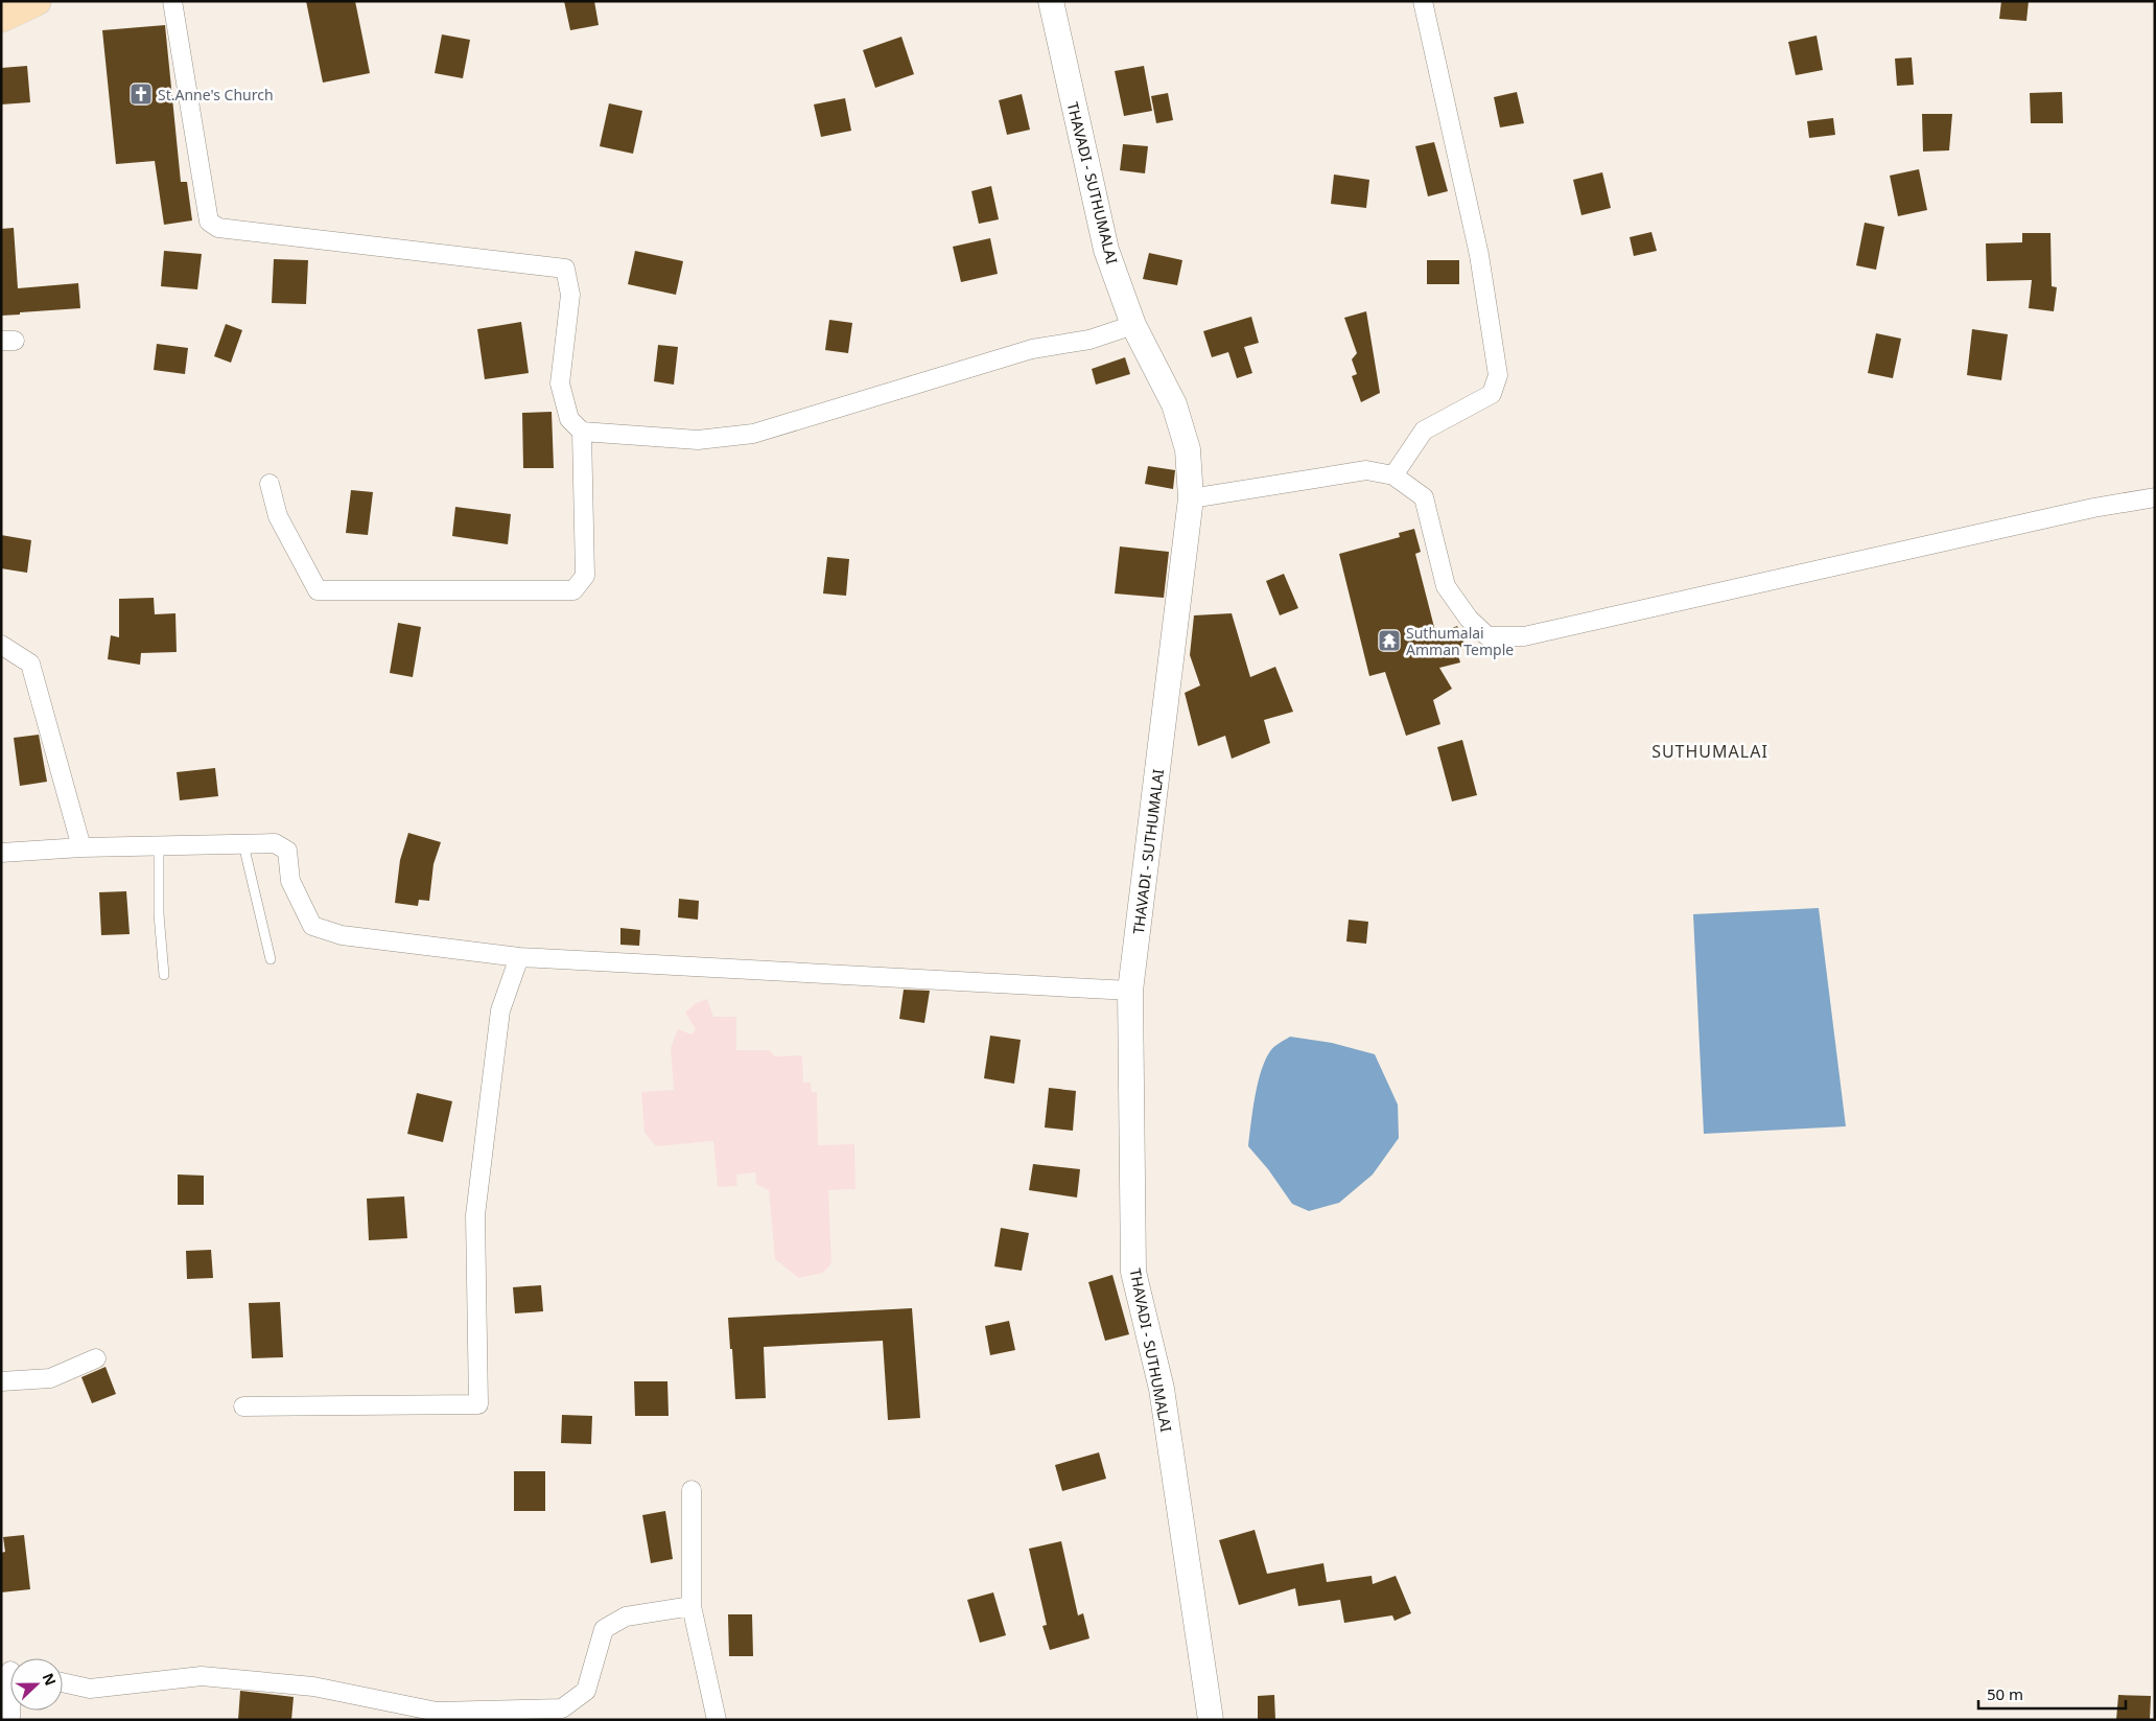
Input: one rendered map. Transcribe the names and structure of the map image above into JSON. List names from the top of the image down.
{
  "streets": {
    "main road": ["THAVADI - SUTHUMALAI"]
  },
  "districts": ["SUTHUMALAI"],
  "places": {
    "church": ["St.Anne's Church"],
    "temple": ["Suthumalai Amman Temple"]
  },
  "scale_bar": "50 m",
  "north": "right"
}
